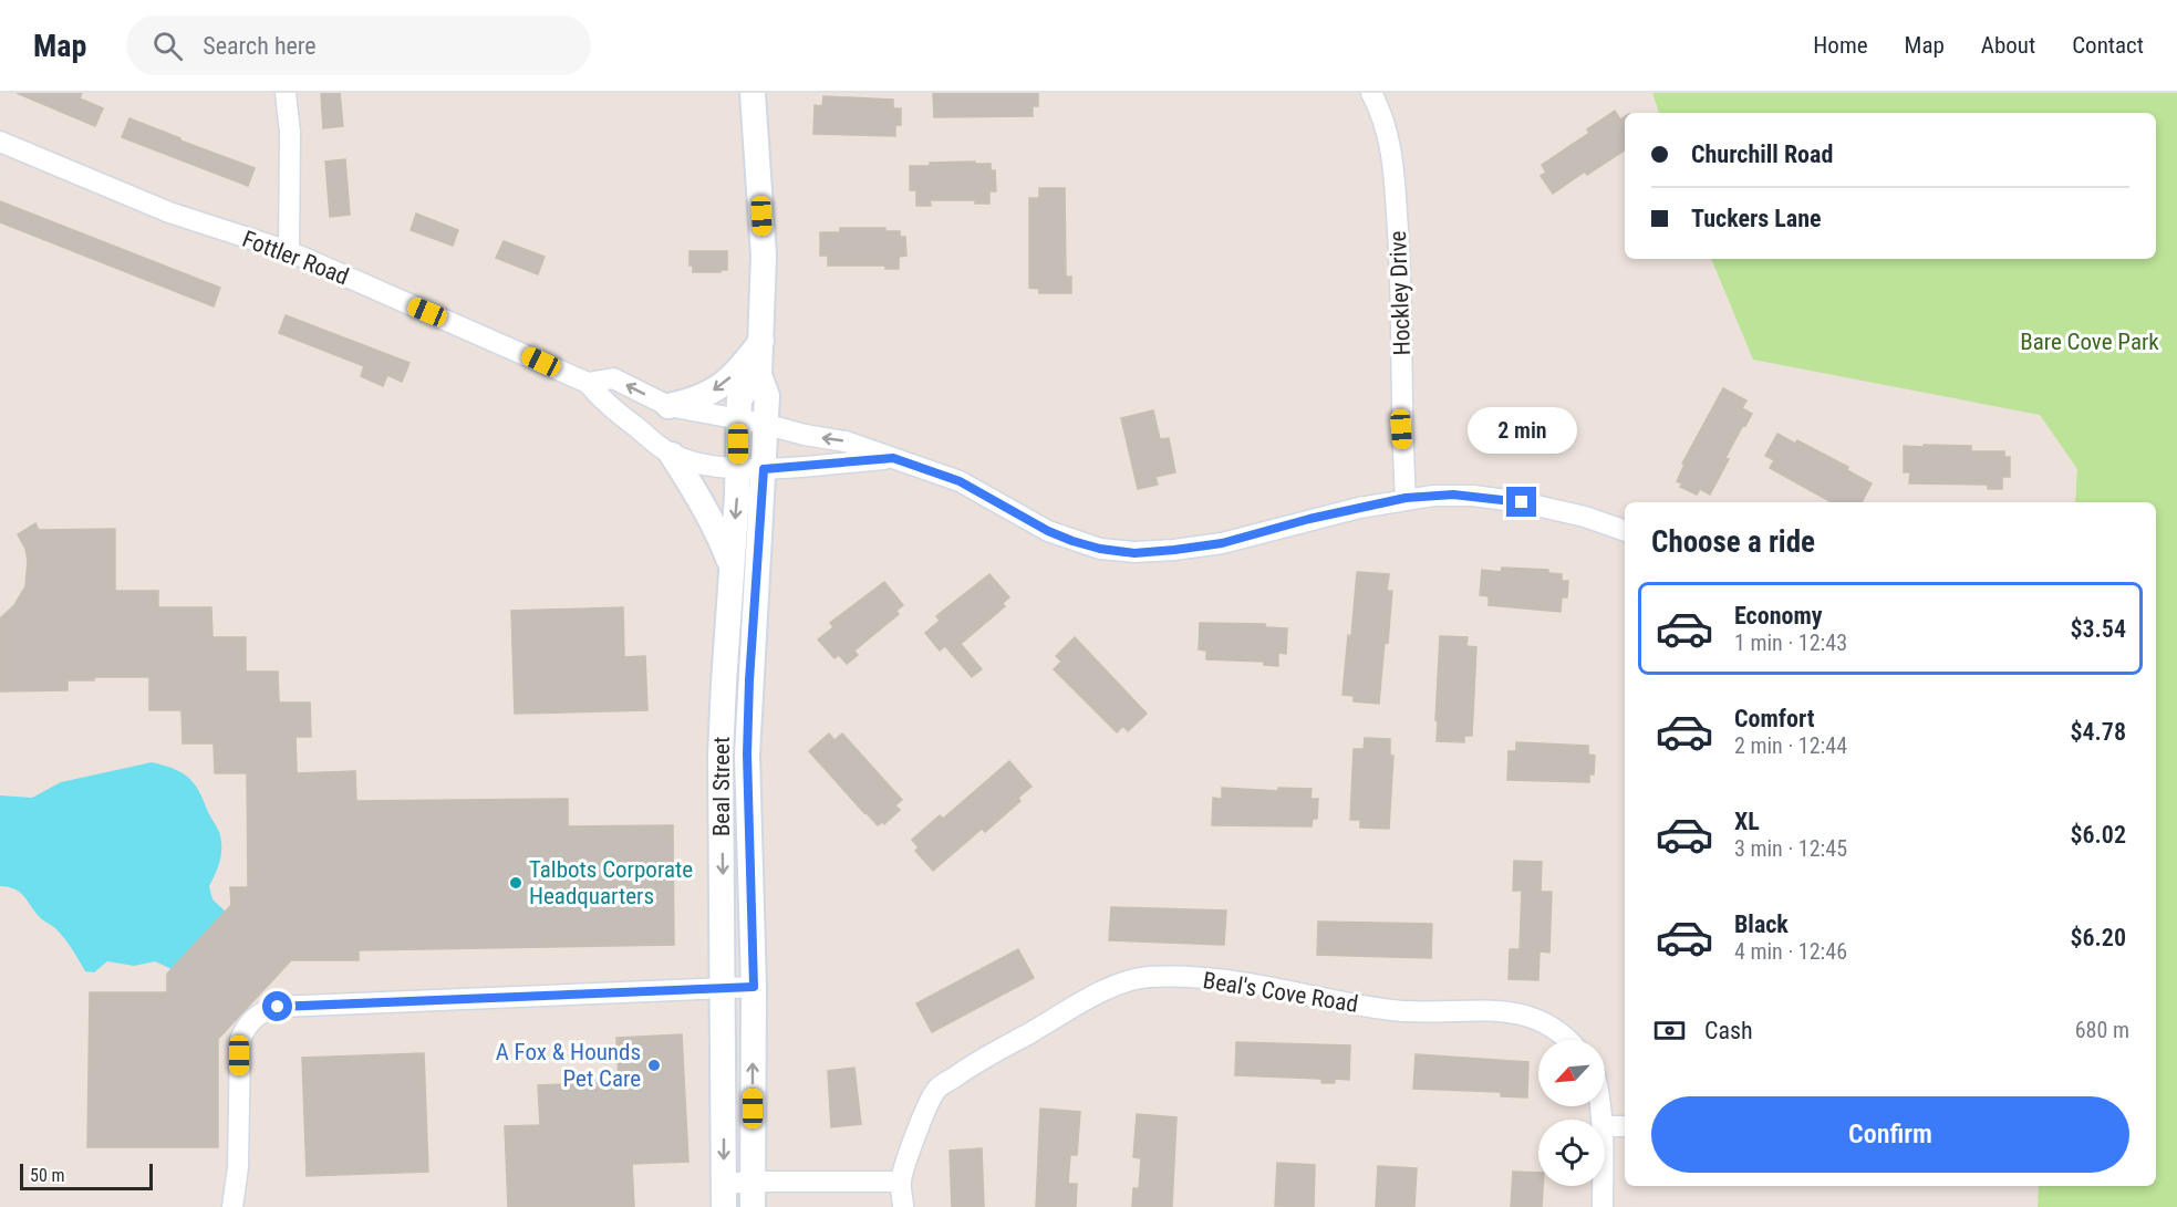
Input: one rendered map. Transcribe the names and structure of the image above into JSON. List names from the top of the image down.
{
  "streets": {
    "street": [
      "Fottler Road",
      "Hockley Drive",
      "Beal Street",
      "Beal's Cove Road"
    ]
  },
  "crossings": [
    ["Fottler Road", "Hockley Drive"],
    ["Fottler Road", "Beal Street"]
  ],
  "parks": ["Bare Cove Park"],
  "places": ["Talbots Corporate Headquarters", "A Fox & Hounds Pet Care"],
  "scale_bar": "50 m",
  "north": "bottom left",
  "page": {
    "header": "Map",
    "search": "Search here",
    "nav": [
      "Home",
      "Map",
      "About",
      "Contact"
    ],
    "banner": ["Churchill Road", "Tuckers Lane"],
    "bubble": "2 min",
    "heading": "Choose a ride",
    "list": [
      {
        "name": "Economy",
        "note": "1 min · 12:43",
        "value": "$3.54"
      },
      {
        "name": "Comfort",
        "note": "2 min · 12:44",
        "value": "$4.78"
      },
      {
        "name": "XL",
        "note": "3 min · 12:45",
        "value": "$6.02"
      },
      {
        "name": "Black",
        "note": "4 min · 12:46",
        "value": "$6.20"
      }
    ],
    "pay": ["Cash", "680 m"],
    "buttons": "Confirm",
    "scale": "50 m"
  }
}
